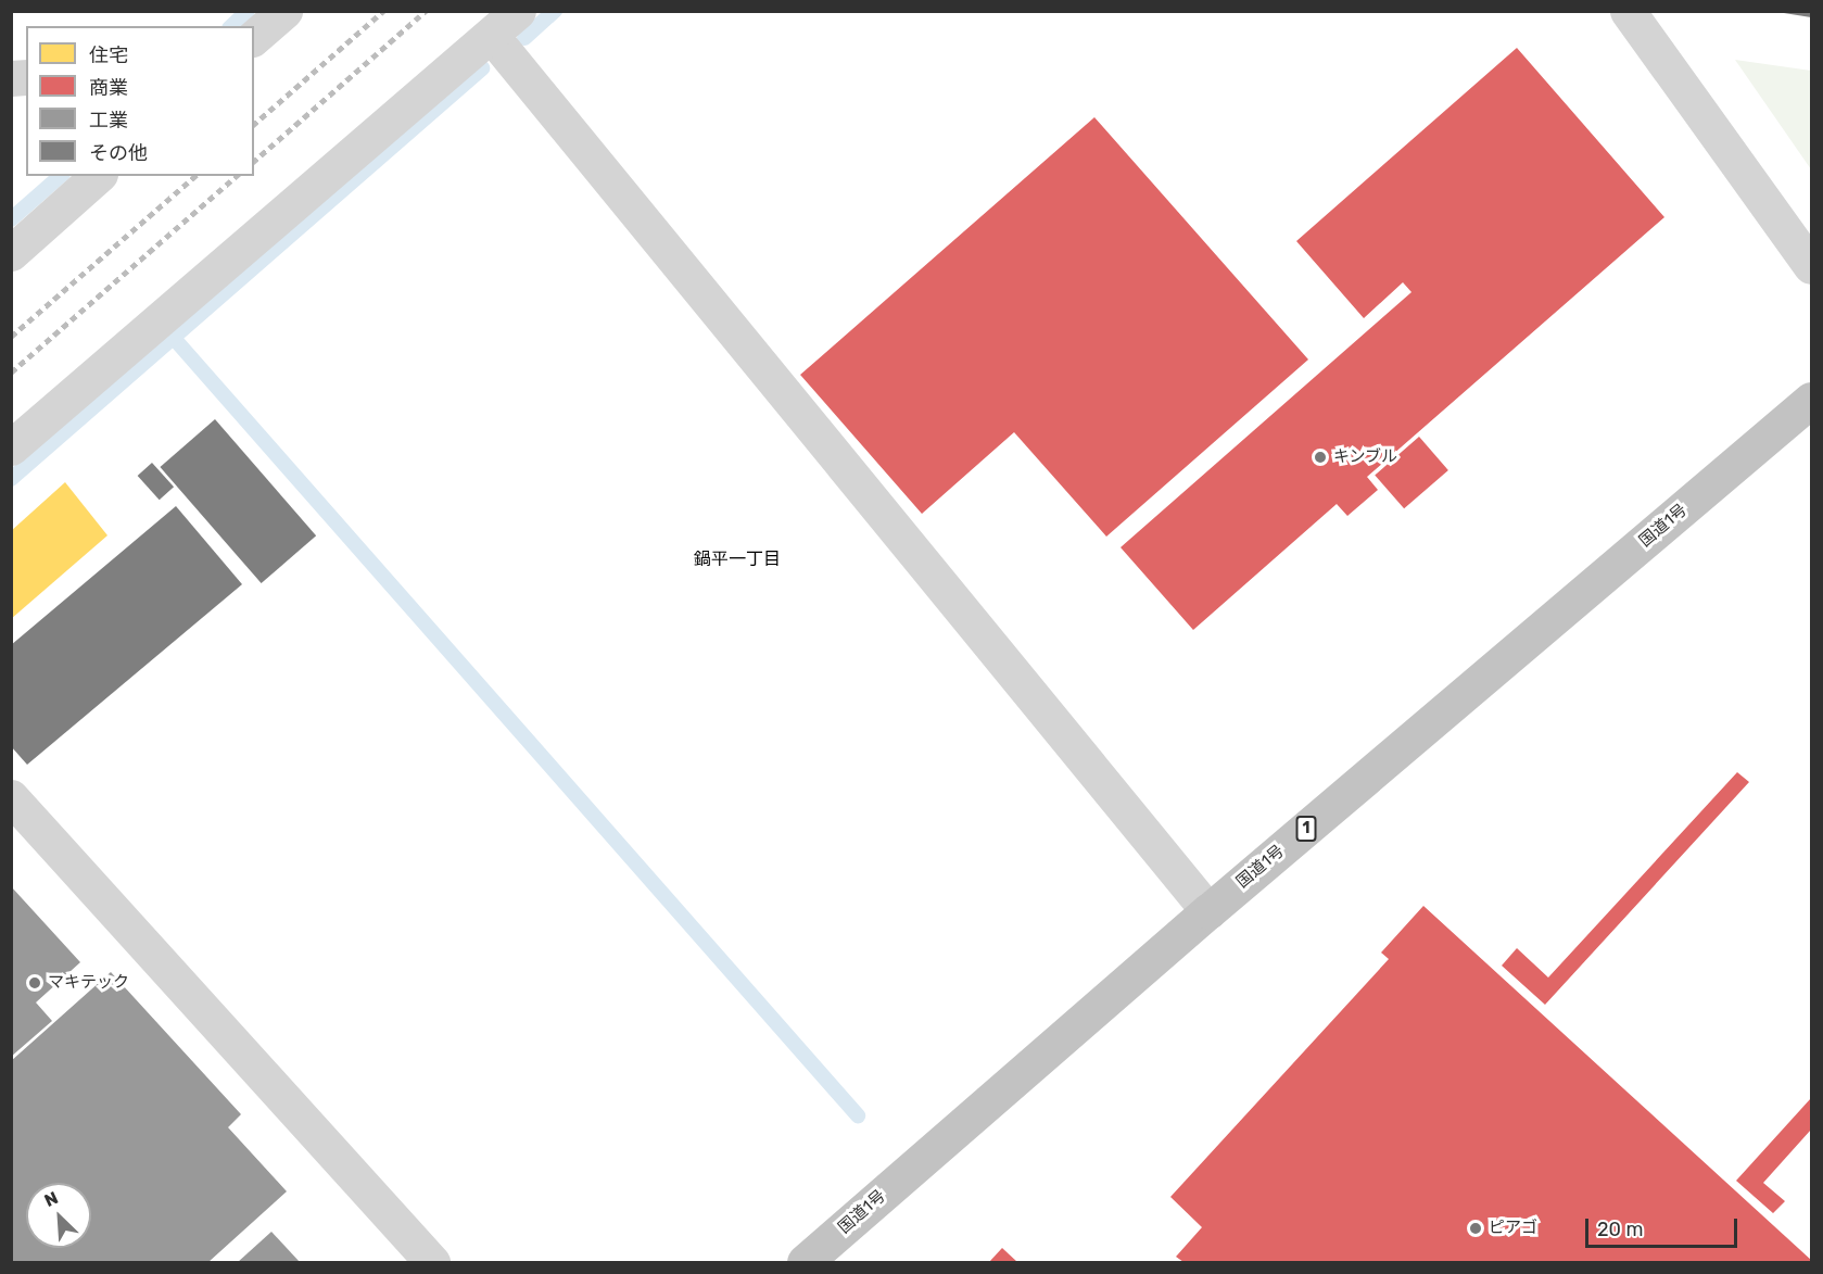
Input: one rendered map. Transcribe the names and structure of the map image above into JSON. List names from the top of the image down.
{
  "streets": {
    "highway": ["国道1号", "1"]
  },
  "districts": ["鍋平一丁目"],
  "places": ["キンブル", "マキテック", "ピアゴ"],
  "legend": [
    "住宅",
    "商業",
    "工業",
    "その他"
  ],
  "scale_bar": "20 m",
  "north": "top left"
}
